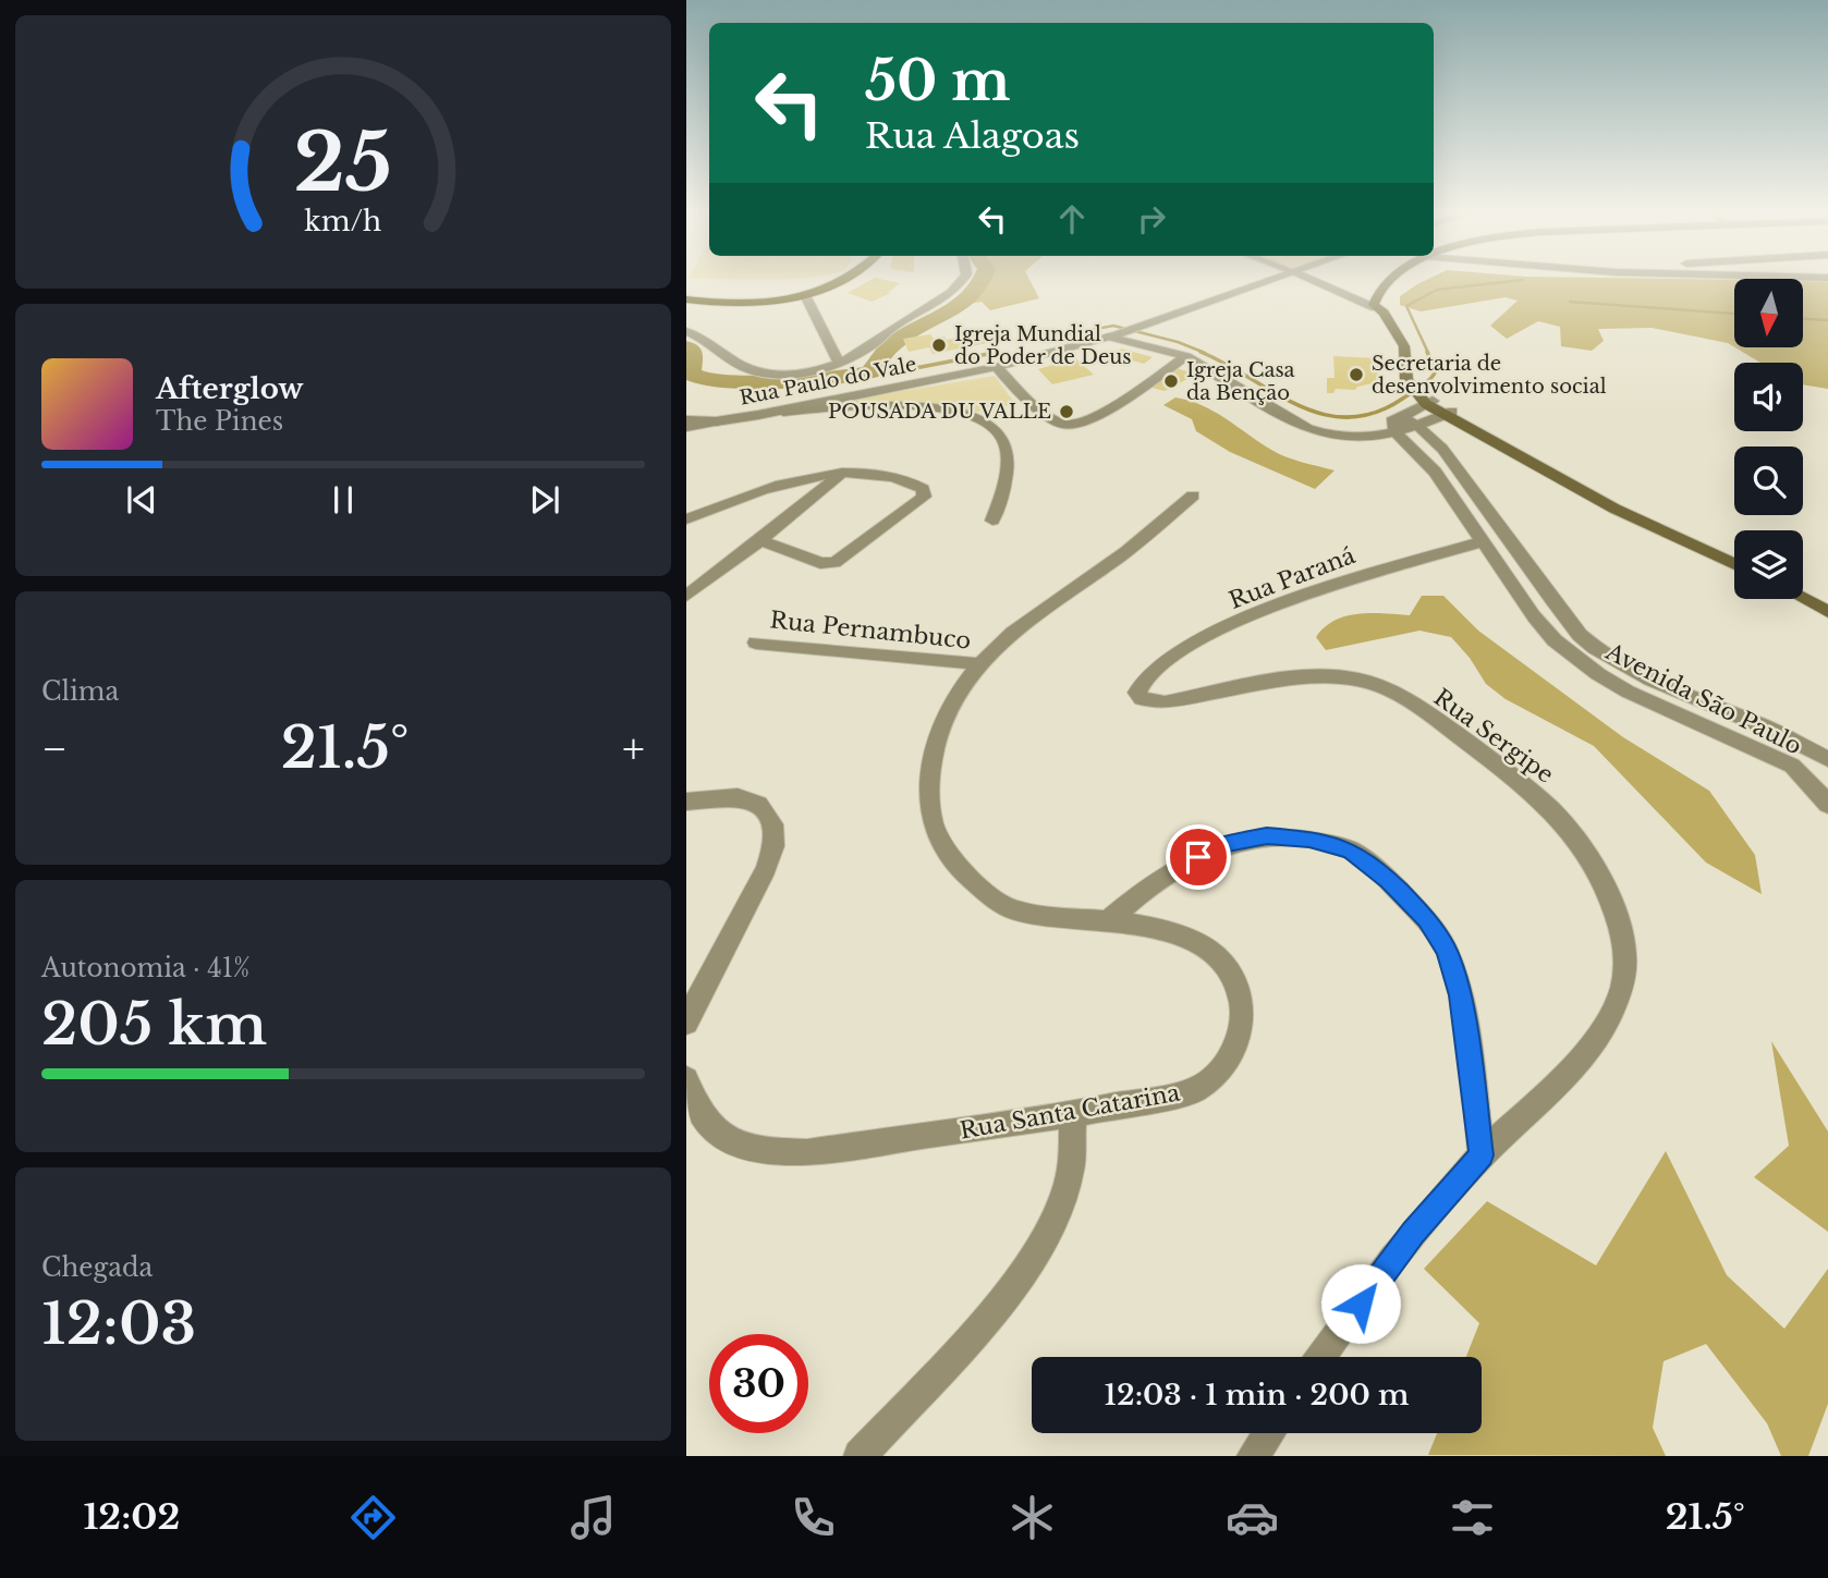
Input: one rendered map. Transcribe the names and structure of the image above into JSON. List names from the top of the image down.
{
  "streets": {
    "street": [
      "Rua Paulo do Vale",
      "Rua Paraná",
      "Rua Pernambuco",
      "Avenida São Paulo",
      "Rua Sergipe",
      "Rua Santa Catarina"
    ]
  },
  "crossings": [
    ["Rua Paraná", "Avenida São Paulo"],
    ["Rua Paraná", "Rua Sergipe"],
    ["Rua Pernambuco", "Rua Santa Catarina"]
  ],
  "places": [
    "Igreja Mundial do Poder de Deus",
    "Secretaria de desenvolvimento social",
    "Igreja Casa da Benção",
    "POUSADA DU VALLE"
  ],
  "north": "bottom",
  "page": {
    "turn": ["50 m", "Rua Alagoas"],
    "song": ["Afterglow", "The Pines"],
    "tile": [
      "Clima",
      ["Autonomia · 41%", "205 km"],
      ["Chegada", "12:03"]
    ],
    "heat": ["−", "21.5°", "+"],
    "limit": "30",
    "trip": "12:03 · 1 min · 200 m",
    "tabs": ["12:02", "21.5°"],
    "gauge": ["25", "km/h"]
  }
}
